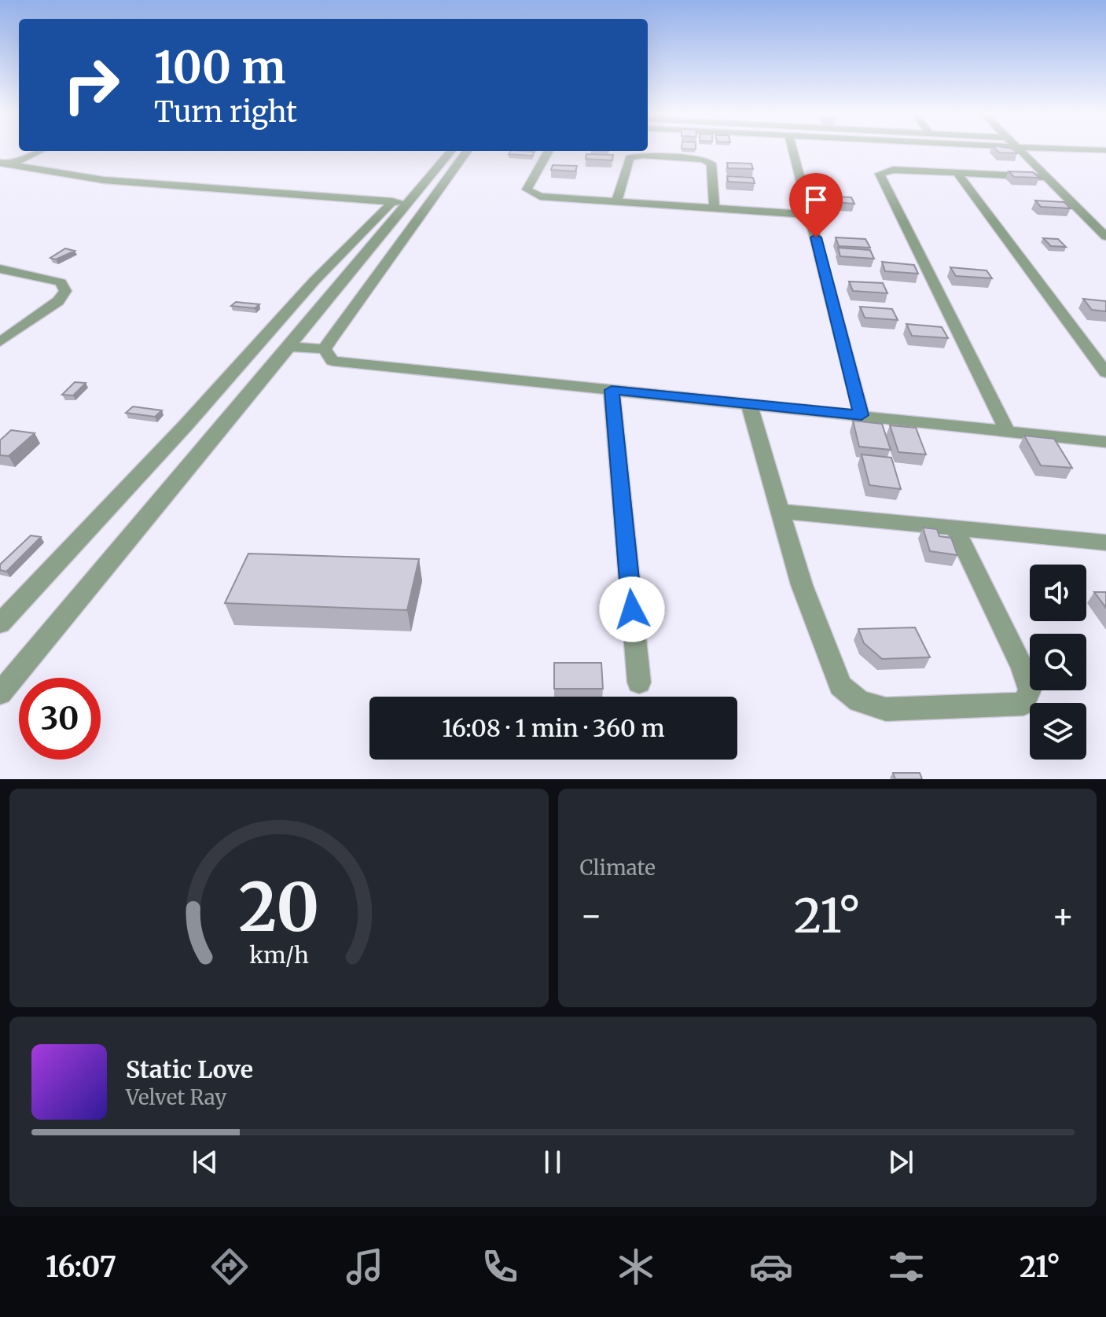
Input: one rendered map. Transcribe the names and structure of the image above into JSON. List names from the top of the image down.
{
  "page": {
    "turn": ["100 m", "Turn right"],
    "limit": "30",
    "trip": "16:08 · 1 min · 360 m",
    "tile": "Climate",
    "heat": ["−", "21°", "+"],
    "song": ["Static Love", "Velvet Ray"],
    "tabs": ["16:07", "21°"],
    "gauge": ["20", "km/h"]
  }
}
